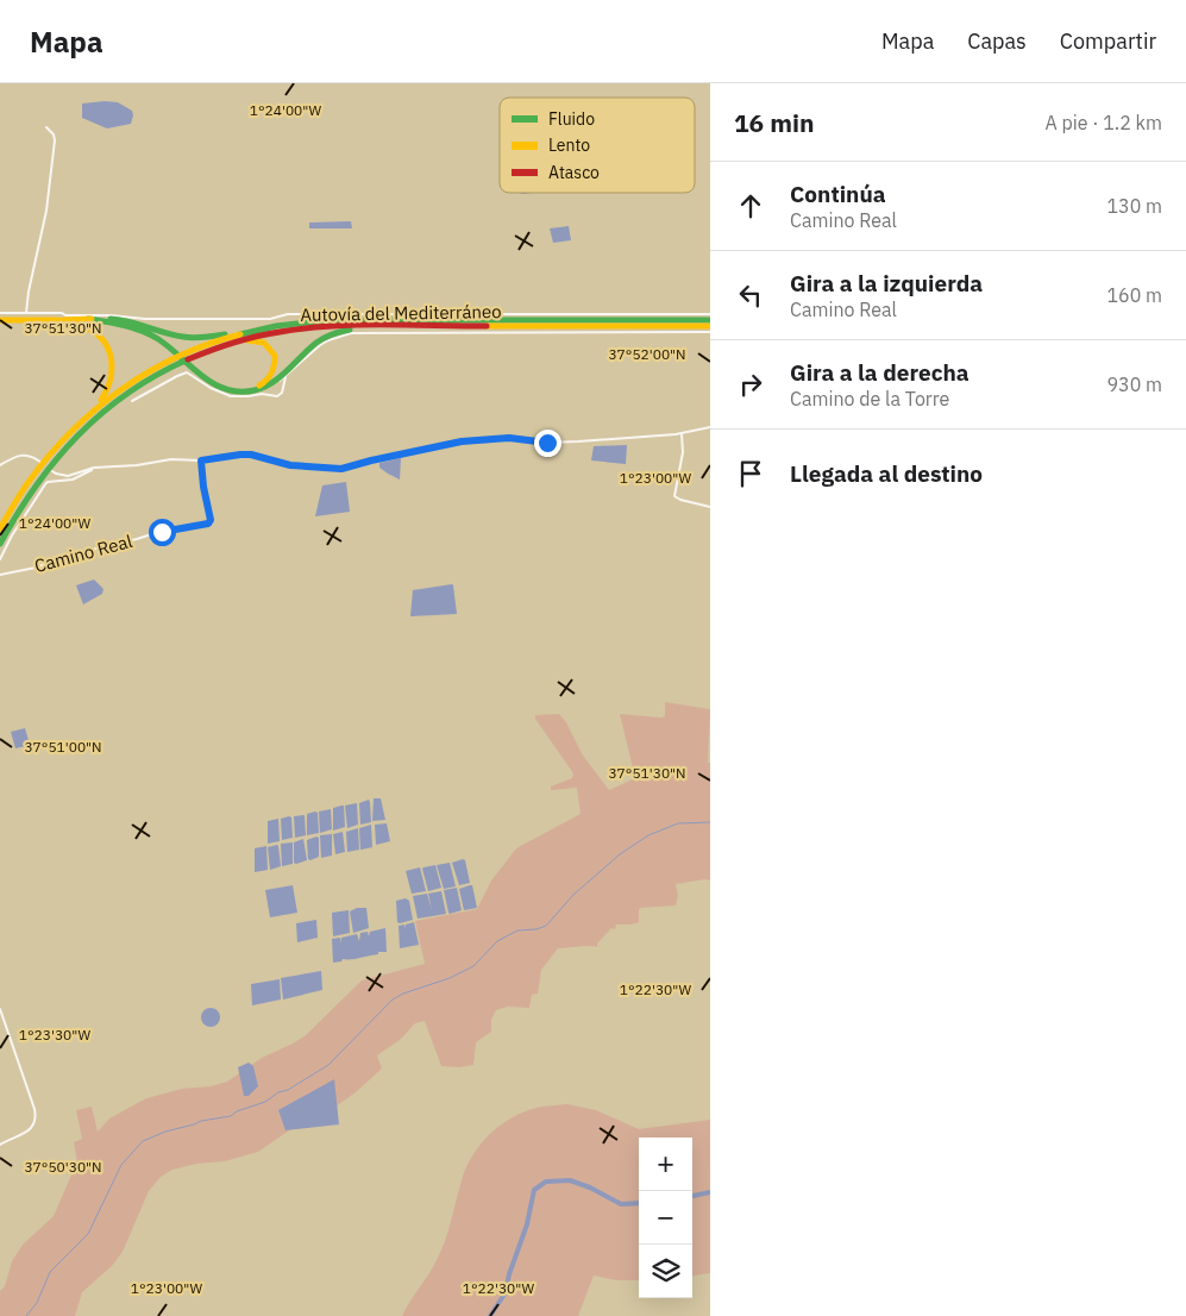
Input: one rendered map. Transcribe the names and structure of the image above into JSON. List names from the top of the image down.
{
  "streets": {
    "main road": ["Autovía del Mediterráneo"],
    "street": ["Camino Real"]
  },
  "legend": ["Fluido", "Lento", "Atasco"],
  "page": {
    "header": "Mapa",
    "nav": ["Mapa", "Capas", "Compartir"],
    "heading": ["16 min", "A pie · 1.2 km"],
    "list": [
      ["Continúa", "Camino Real", "130 m"],
      ["Gira a la izquierda", "Camino Real", "160 m"],
      ["Gira a la derecha", "Camino de la Torre", "930 m"],
      "Llegada al destino"
    ],
    "map_buttons": ["+", "−"]
  },
  "coordinates": [
    "1°24'00\"W",
    "37°51'30\"N",
    "37°52'00\"N",
    "1°23'00\"W",
    "37°51'00\"N",
    "1°22'30\"W",
    "1°23'30\"W",
    "37°50'30\"N"
  ]
}
